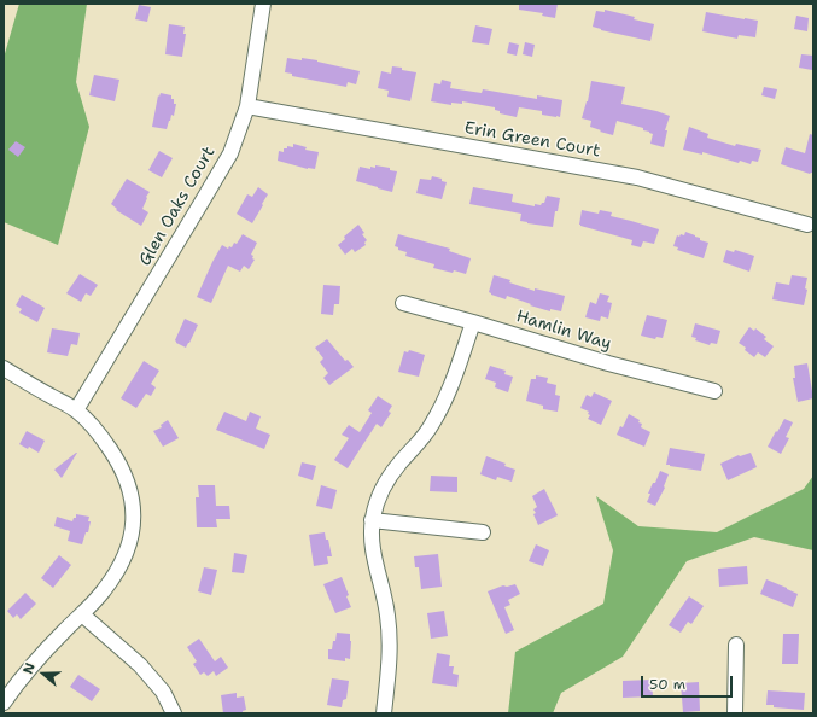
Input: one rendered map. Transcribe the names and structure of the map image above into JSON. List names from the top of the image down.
{
  "streets": {
    "street": ["Erin Green Court", "Glen Oaks Court", "Hamlin Way"]
  },
  "crossings": [
    ["Erin Green Court", "Glen Oaks Court"]
  ],
  "scale_bar": "50 m",
  "north": "left"
}
